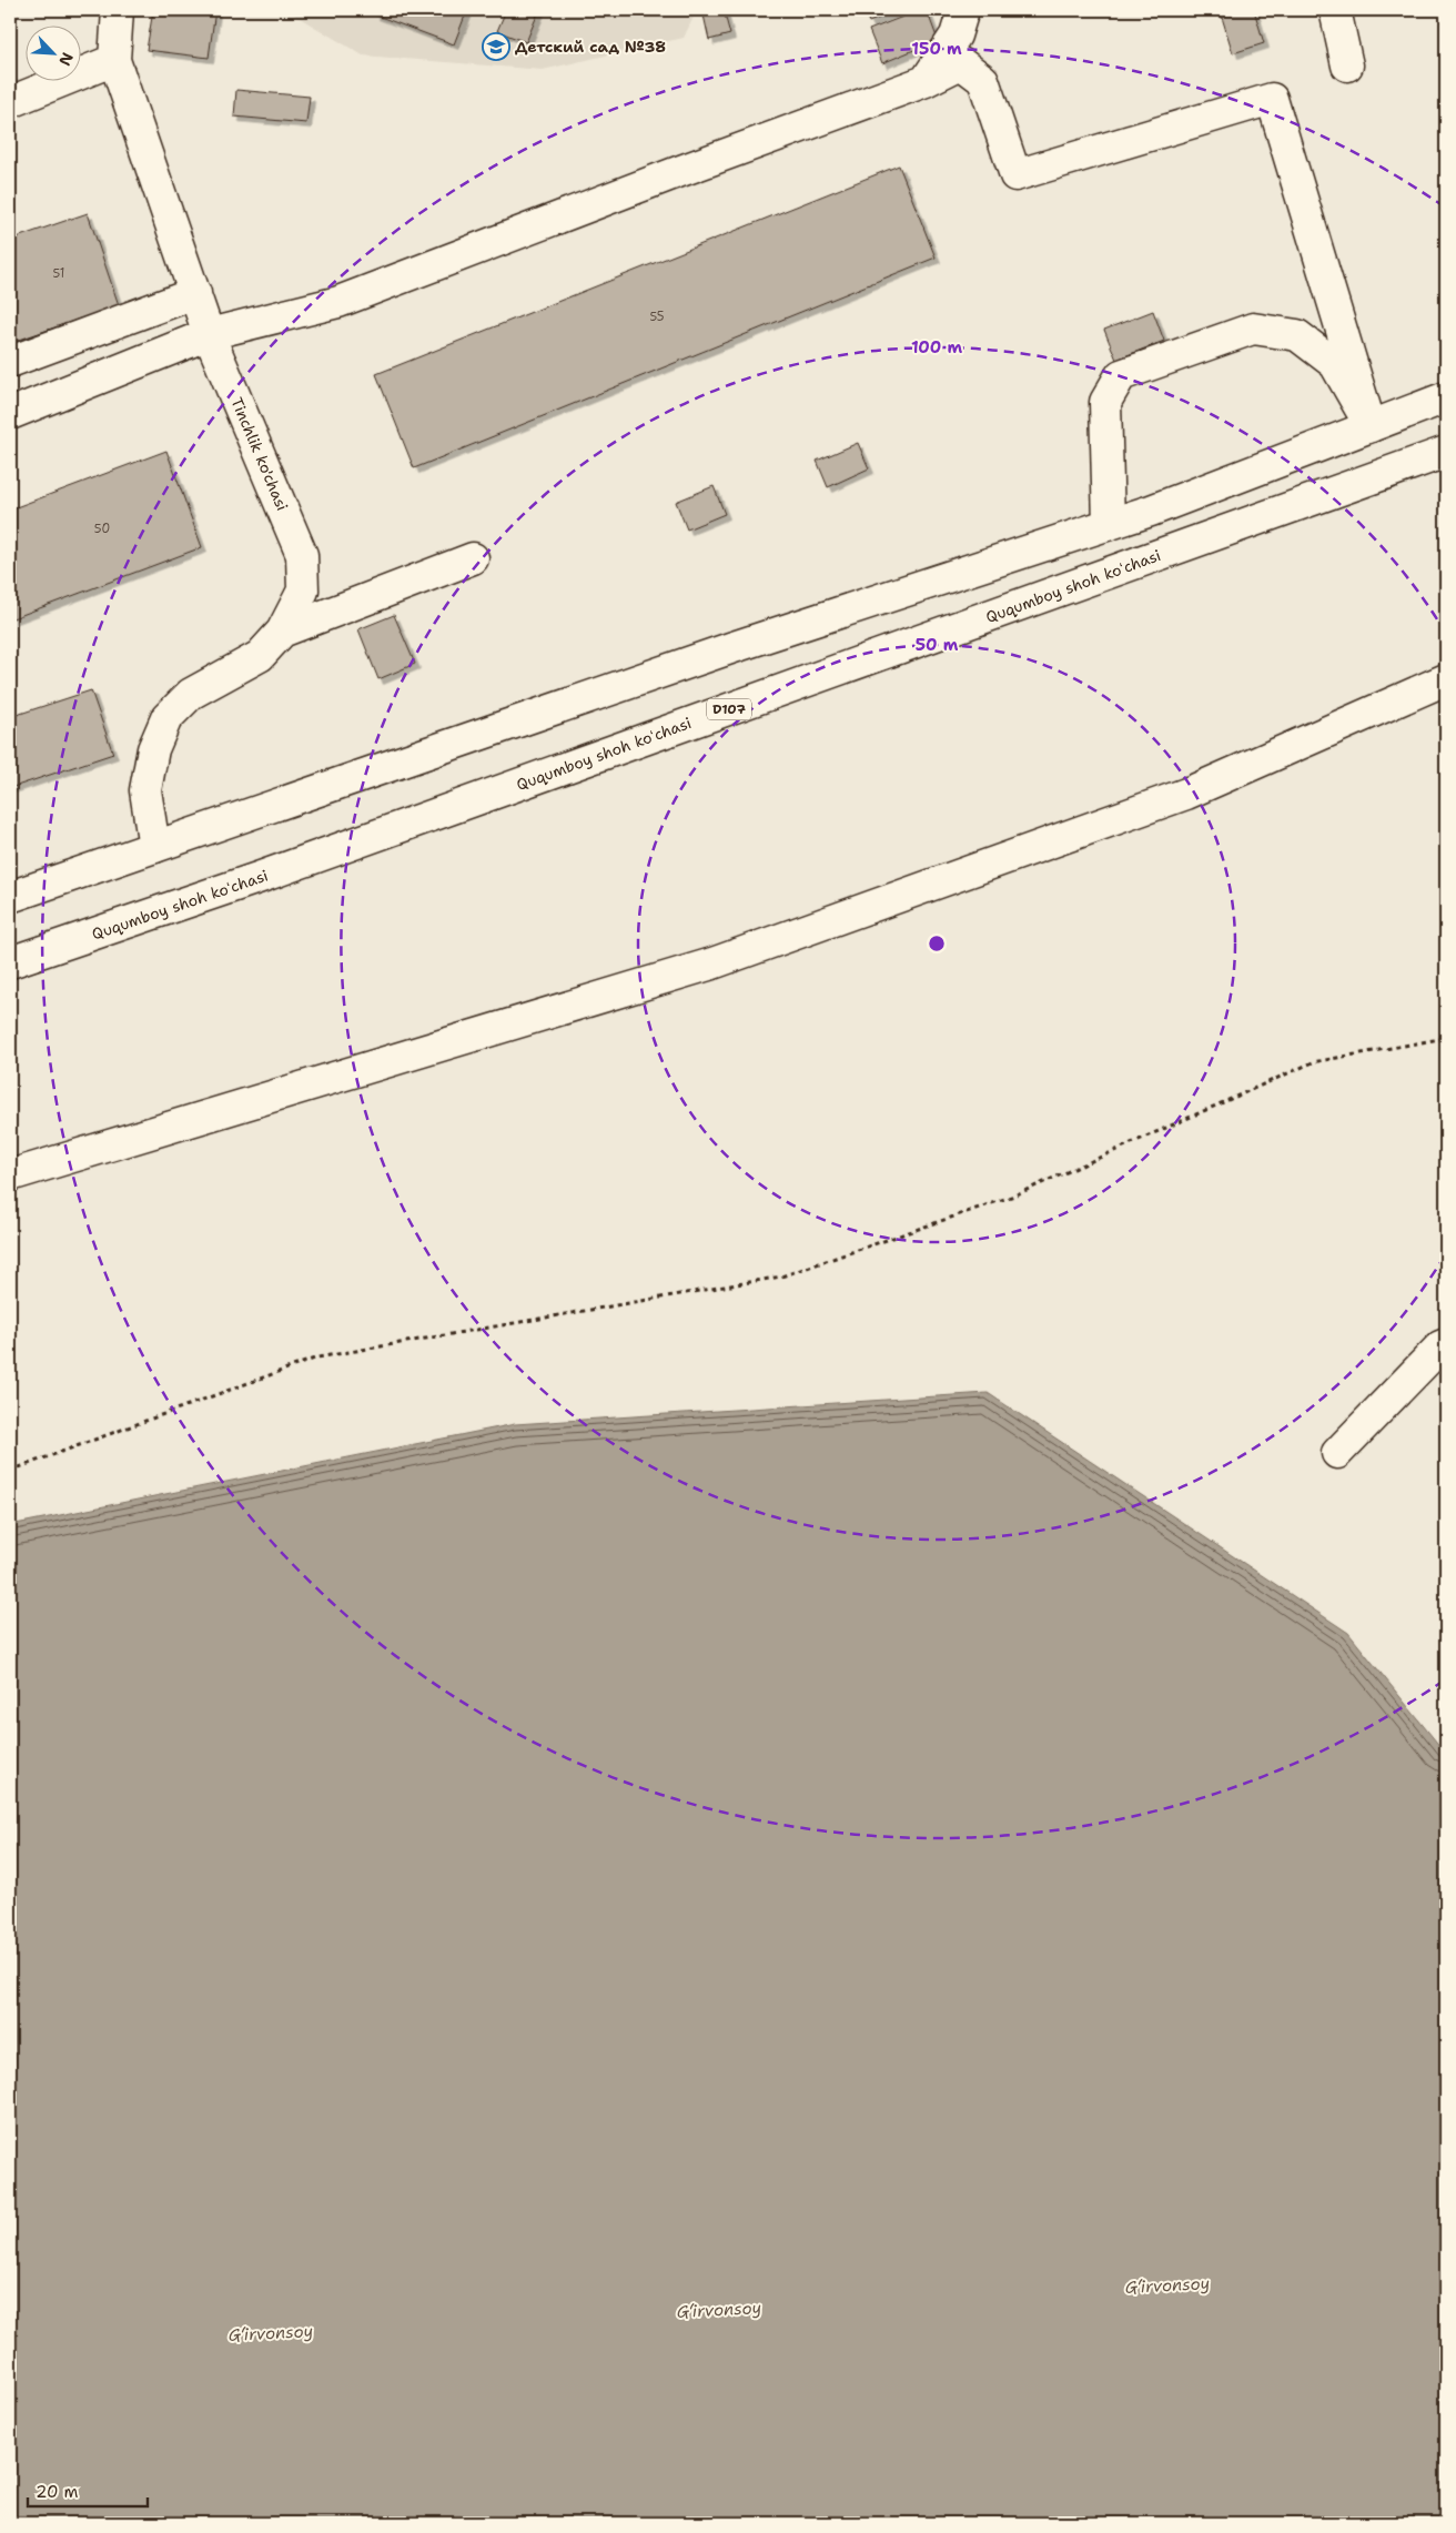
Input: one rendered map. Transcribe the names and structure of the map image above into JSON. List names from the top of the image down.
{
  "streets": {
    "main road": ["Tinchlik ko'chasi", "Ququmboy shoh koʻchasi", "D107"]
  },
  "water": ["G‘irvonsoy"],
  "places": {
    "school or university": ["Детский сад №38"]
  },
  "house_numbers": ["51", "55", "50"],
  "scale_bar": "20 m",
  "north": "bottom right",
  "rings": ["150 m", "100 m", "50 m"]
}
